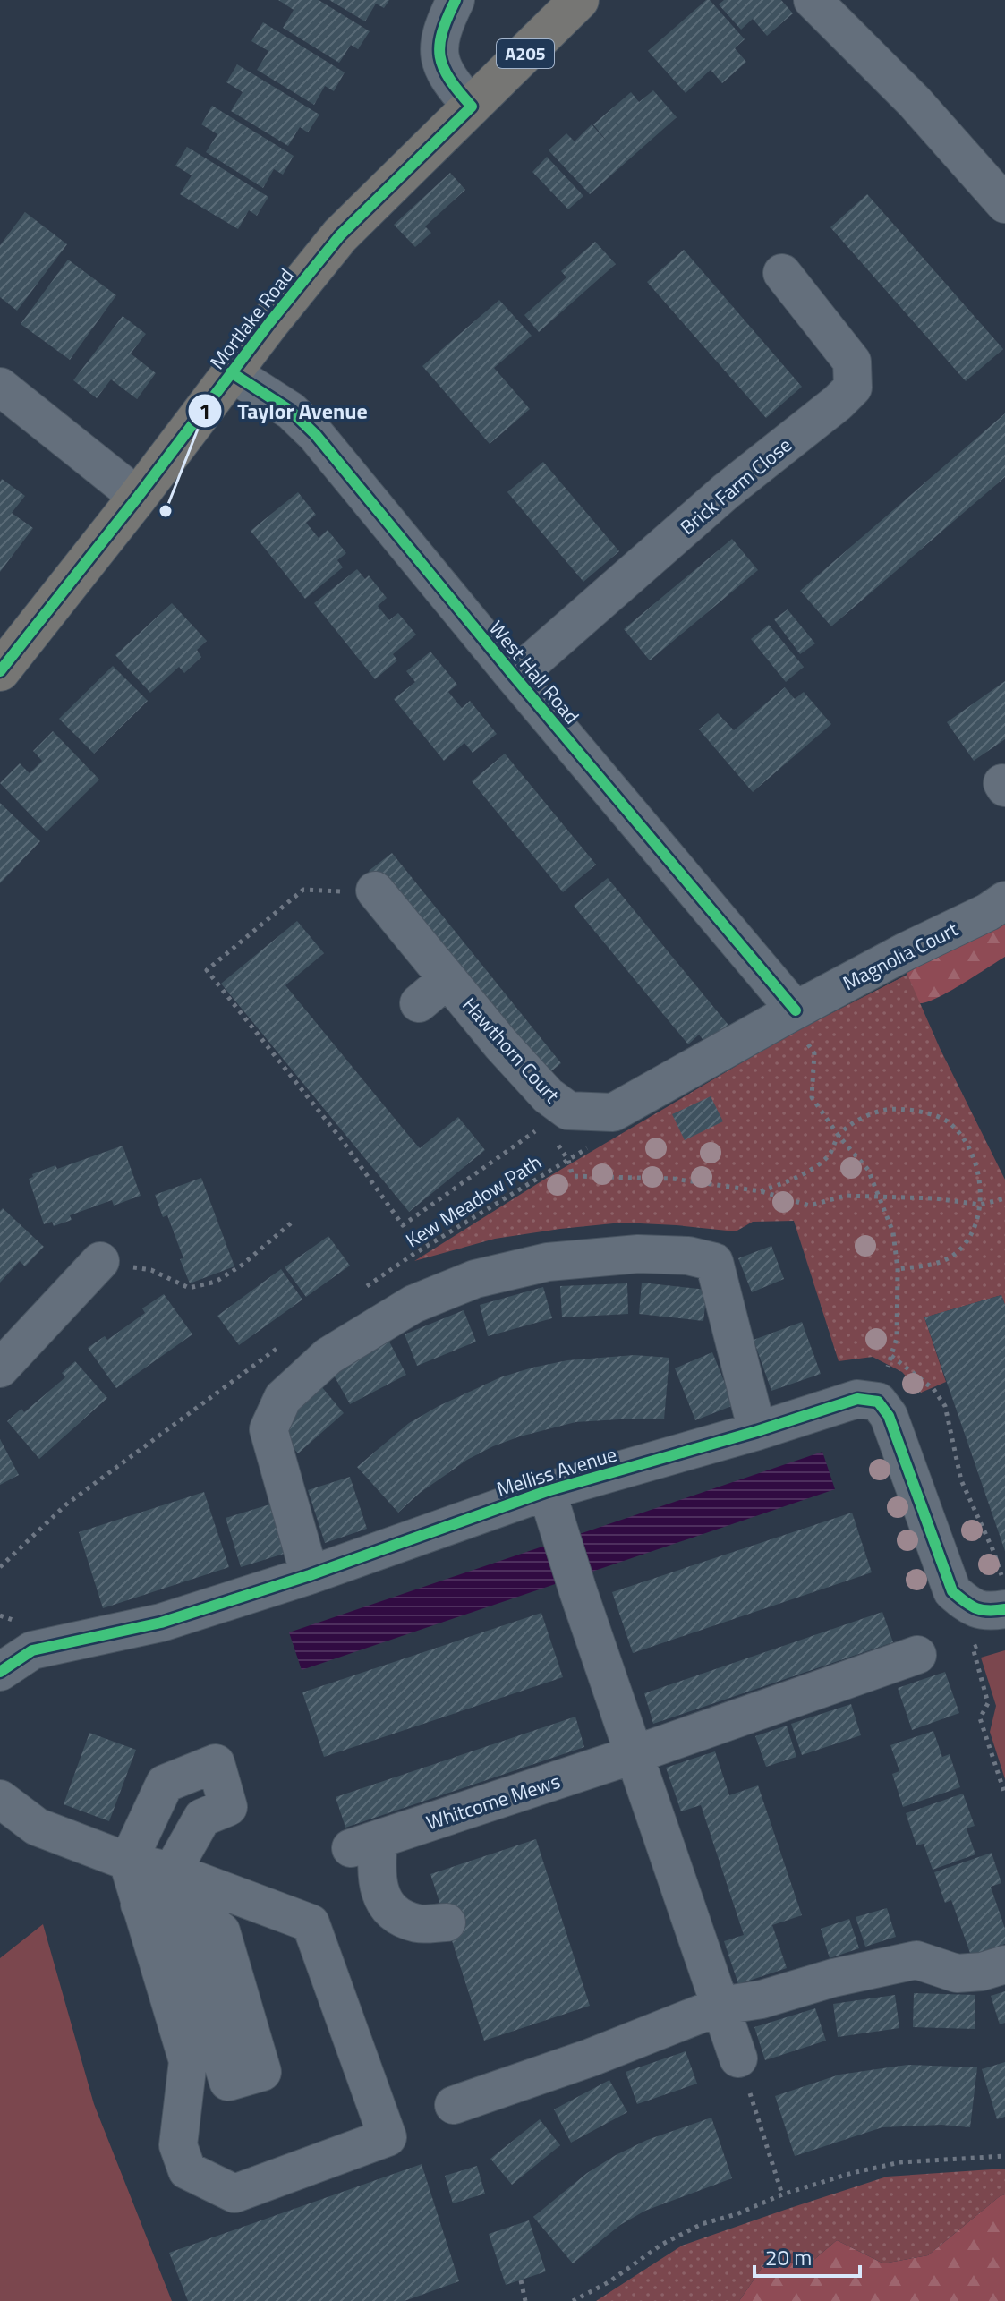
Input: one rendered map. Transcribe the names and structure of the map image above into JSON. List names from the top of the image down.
{
  "streets": {
    "highway": ["A205", "Mortlake Road"],
    "street": [
      "Brick Farm Close",
      "West Hall Road",
      "Magnolia Court",
      "Hawthorn Court",
      "Melliss Avenue",
      "Whitcome Mews"
    ],
    "path": ["Kew Meadow Path"]
  },
  "crossings": [
    ["Mortlake Road", "West Hall Road"],
    ["Brick Farm Close", "West Hall Road"],
    ["West Hall Road", "Magnolia Court"],
    ["West Hall Road", "Hawthorn Court"],
    ["Magnolia Court", "Hawthorn Court"]
  ],
  "places": ["Taylor Avenue"],
  "scale_bar": "20 m"
}
